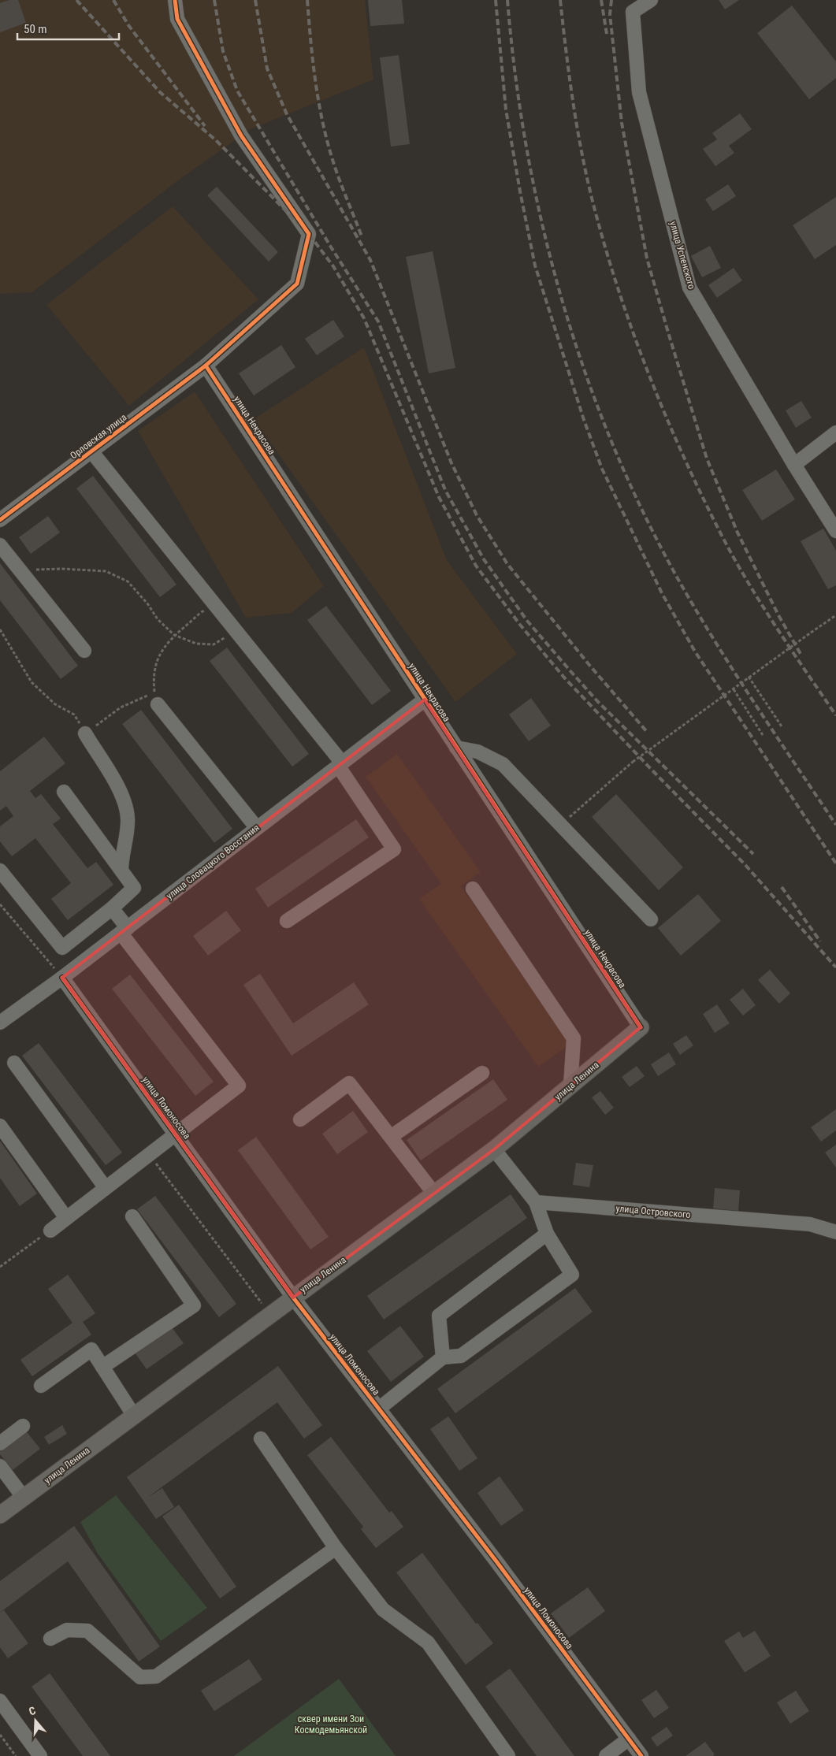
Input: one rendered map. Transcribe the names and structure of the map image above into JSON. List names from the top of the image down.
{
  "streets": {
    "main road": ["улица Ленина"],
    "street": [
      "улица Успенского",
      "улица Некрасова",
      "Орловская улица",
      "улица Словацкого Восстания",
      "улица Ломоносова",
      "улица Островского"
    ]
  },
  "crossings": [
    ["улица Некрасова", "Орловская улица"],
    ["улица Некрасова", "улица Словацкого Восстания"],
    ["улица Некрасова", "улица Ленина"],
    ["улица Словацкого Восстания", "улица Ломоносова"],
    ["улица Ленина", "улица Ломоносова"]
  ],
  "parks": ["сквер имени Зои Космодемьянской"],
  "scale_bar": "50 m",
  "north": "top"
}
